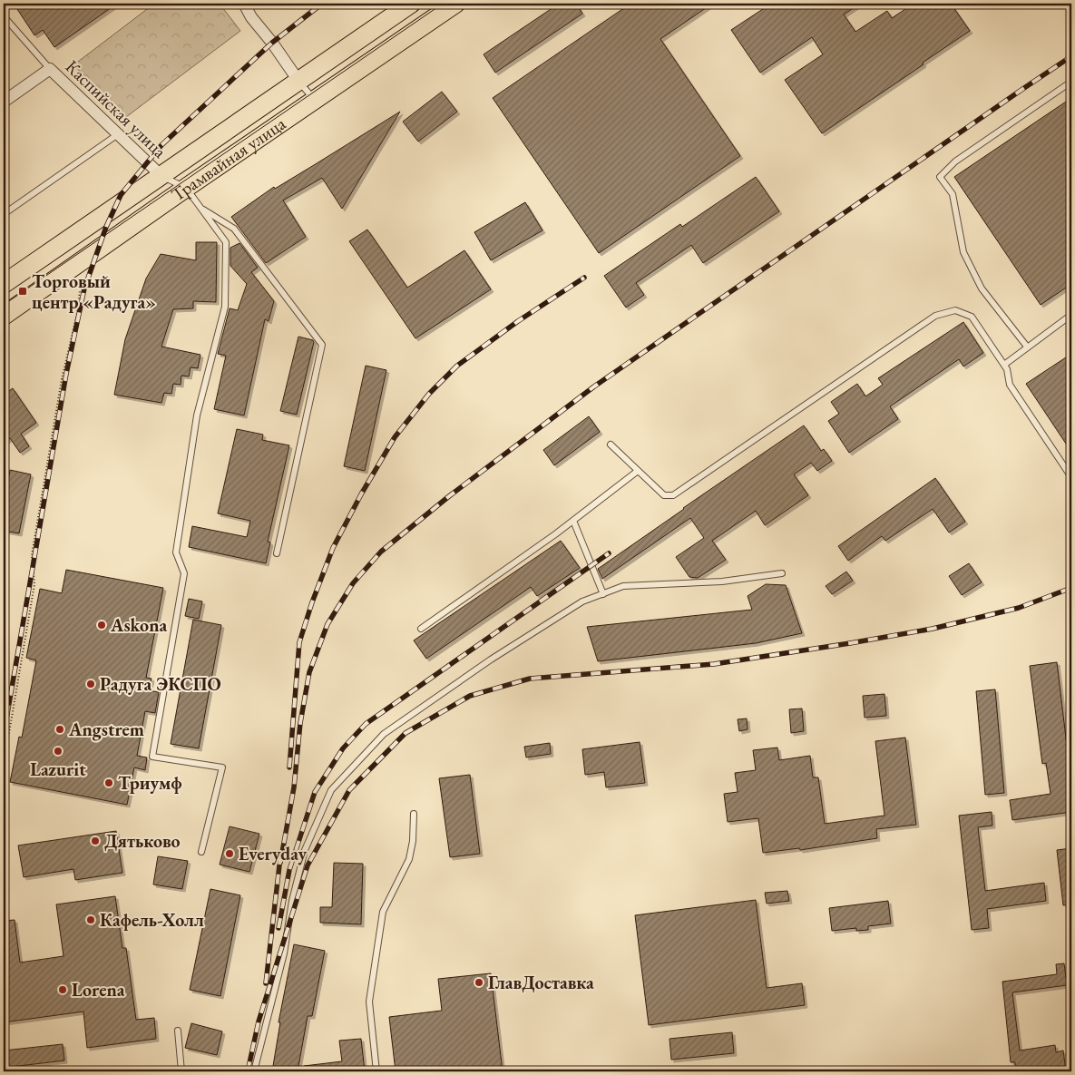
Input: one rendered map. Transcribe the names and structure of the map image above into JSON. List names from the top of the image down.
{
  "streets": {
    "main road": ["Трамвайная улица"],
    "street": ["Каспийская улица"]
  },
  "crossings": [
    ["Каспийская улица", "Трамвайная улица"]
  ],
  "places": {
    "transit": ["Торговый центр «Радуга»"],
    "other": [
      "Askona",
      "Радуга ЭКСПО",
      "Angstrem",
      "Lazurit",
      "Триумф",
      "Дятьково",
      "Everyday",
      "Кафель-Холл",
      "ГлавДоставка",
      "Lorena"
    ]
  }
}
